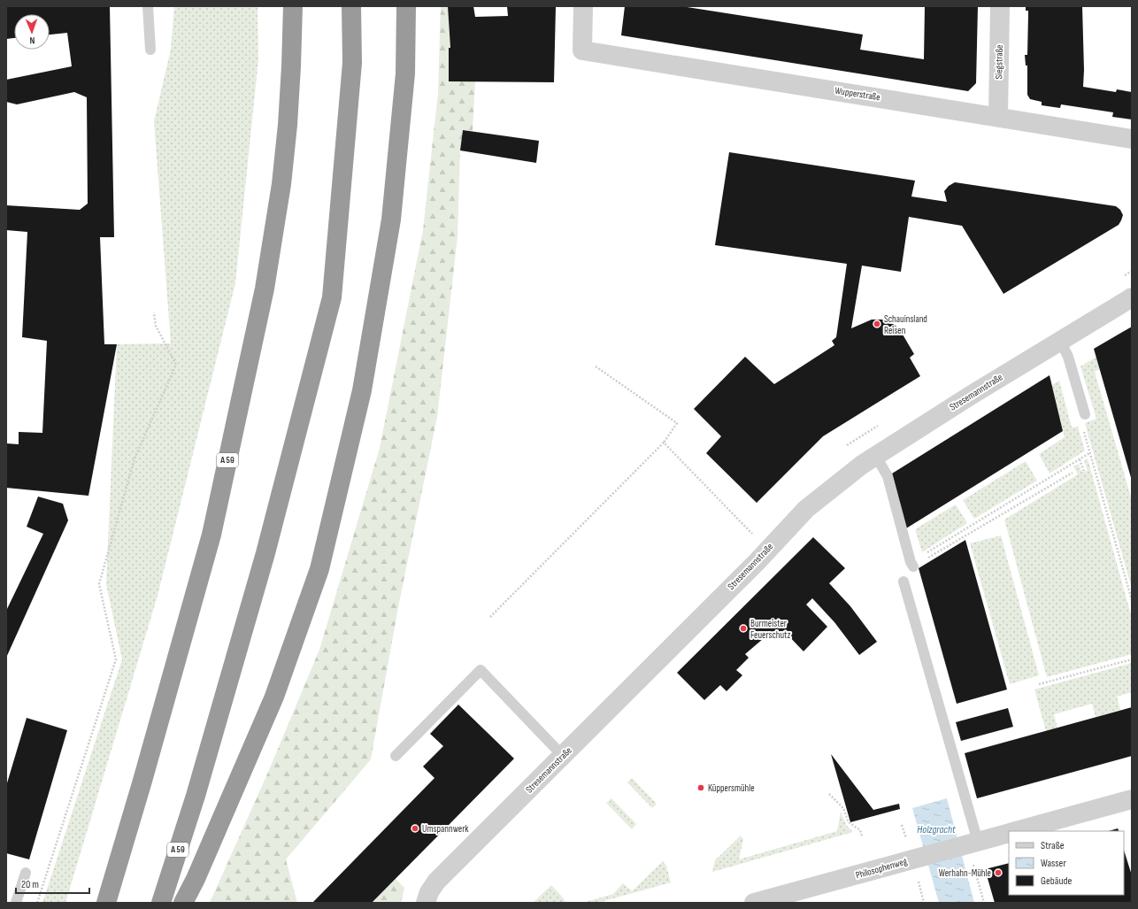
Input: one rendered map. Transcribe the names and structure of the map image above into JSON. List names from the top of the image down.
{
  "streets": {
    "highway": ["A 59"],
    "street": [
      "Siegstraße",
      "Wupperstraße",
      "Stresemannstraße",
      "Philosophenweg"
    ]
  },
  "crossings": [
    ["Siegstraße", "Wupperstraße"]
  ],
  "water": ["Holzgracht"],
  "places": [
    "Schauinsland Reisen",
    "Burmeister Feuerschutz",
    "Küppersmühle",
    "Umspannwerk",
    "Werhahn-Mühle"
  ],
  "legend": ["Straße", "Wasser", "Gebäude"],
  "scale_bar": "20 m",
  "north": "bottom"
}
